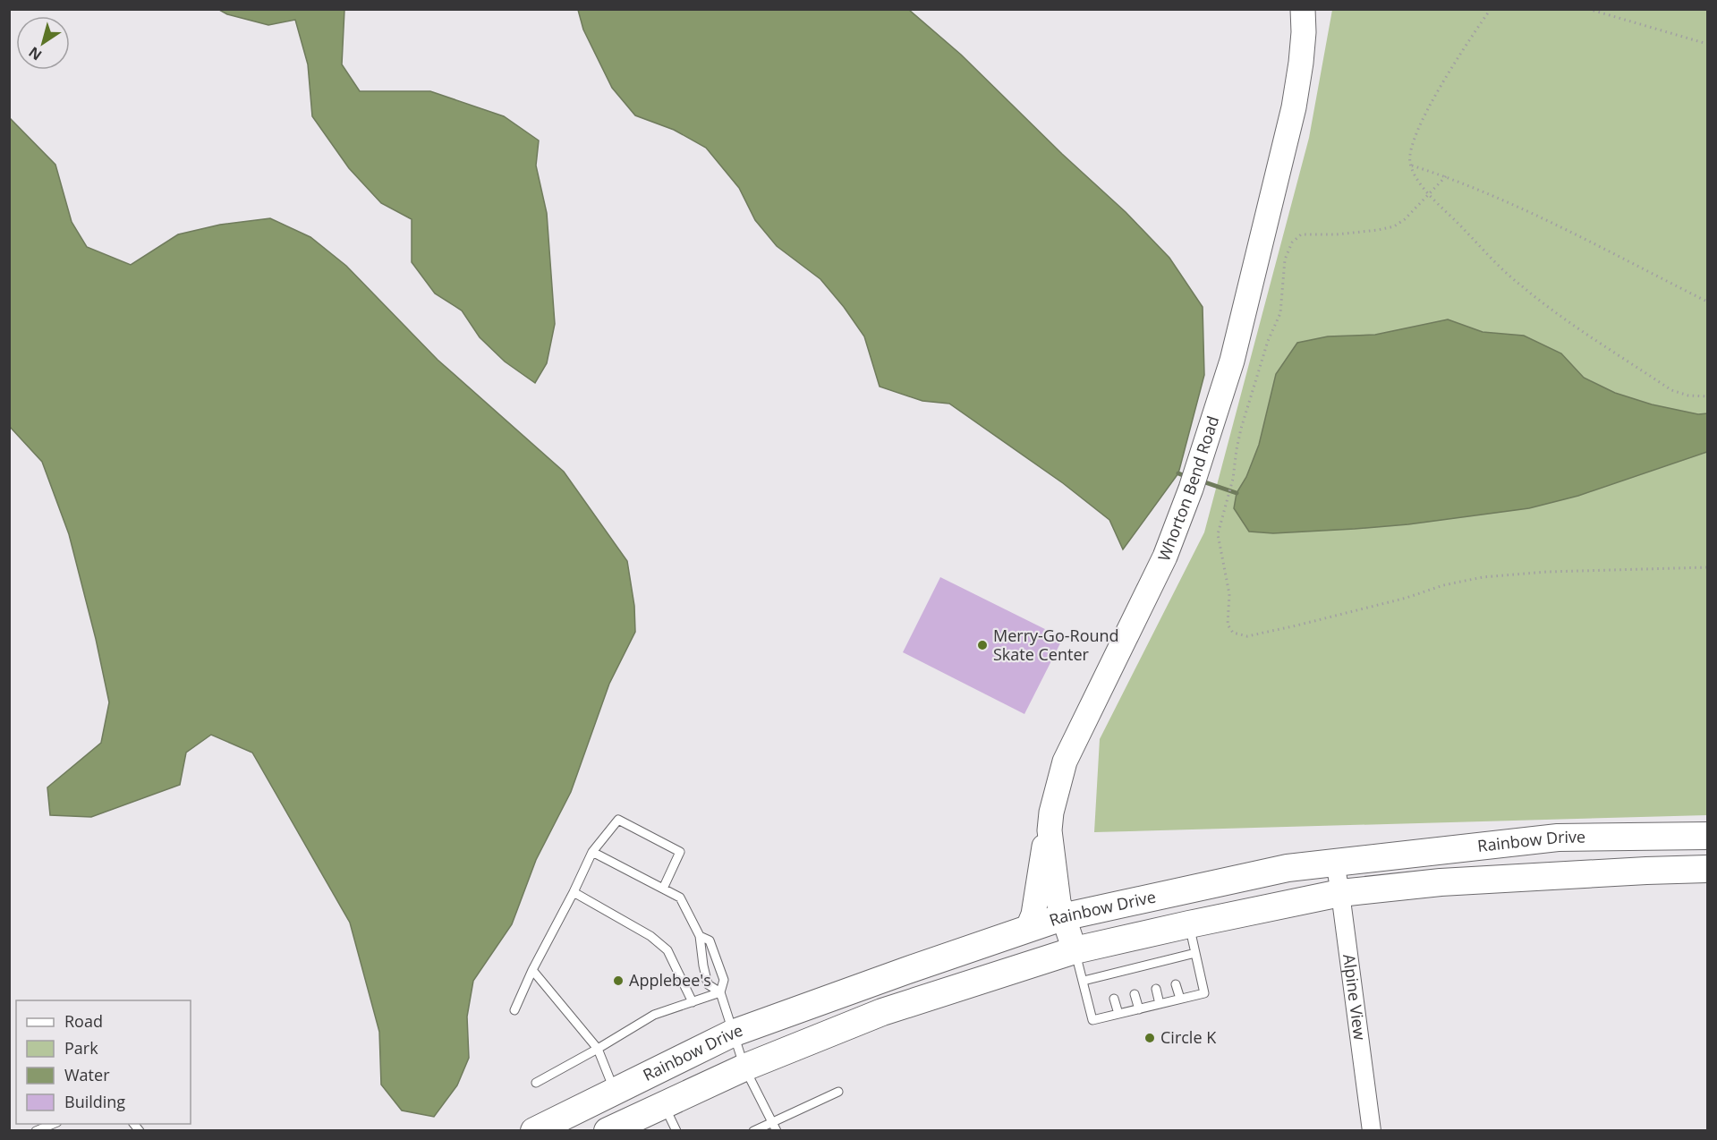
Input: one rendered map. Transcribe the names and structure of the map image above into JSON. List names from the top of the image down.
{
  "streets": {
    "main road": ["Whorton Bend Road", "Rainbow Drive"],
    "street": ["Alpine View"]
  },
  "crossings": [
    ["Whorton Bend Road", "Rainbow Drive"],
    ["Rainbow Drive", "Alpine View"]
  ],
  "places": ["Merry-Go-Round Skate Center", "Applebee's", "Circle K"],
  "legend": [
    "Road",
    "Park",
    "Water",
    "Building"
  ],
  "north": "bottom left"
}
